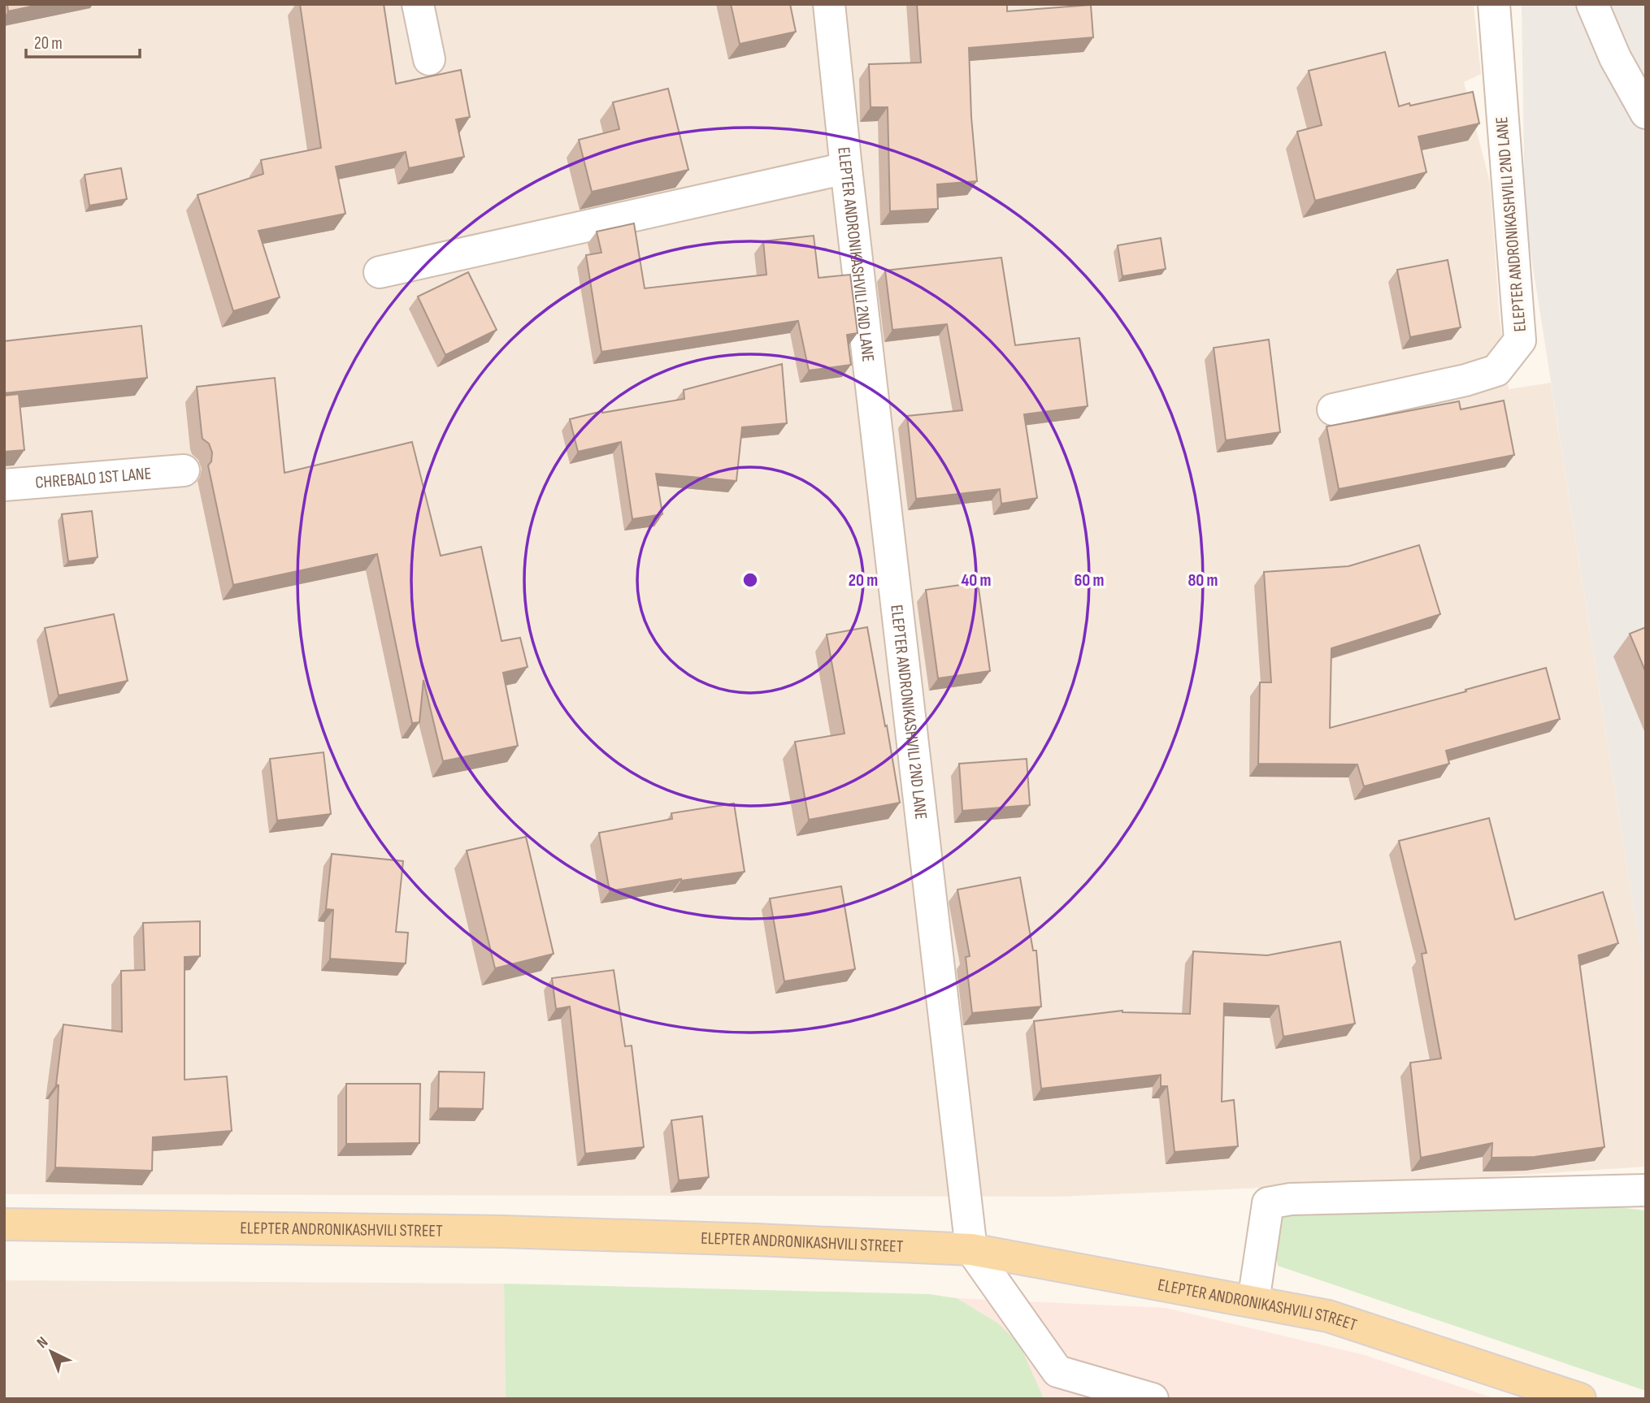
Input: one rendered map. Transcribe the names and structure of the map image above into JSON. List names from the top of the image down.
{
  "streets": {
    "main road": ["ELEPTER ANDRONIKASHVILI STREET"],
    "street": ["ELEPTER ANDRONIKASHVILI 2ND LANE", "CHREBALO 1ST LANE"]
  },
  "crossings": [
    ["ELEPTER ANDRONIKASHVILI 2ND LANE", "ELEPTER ANDRONIKASHVILI STREET"]
  ],
  "scale_bar": "20 m",
  "north": "top left",
  "rings": [
    "20 m",
    "40 m",
    "60 m",
    "80 m"
  ]
}
